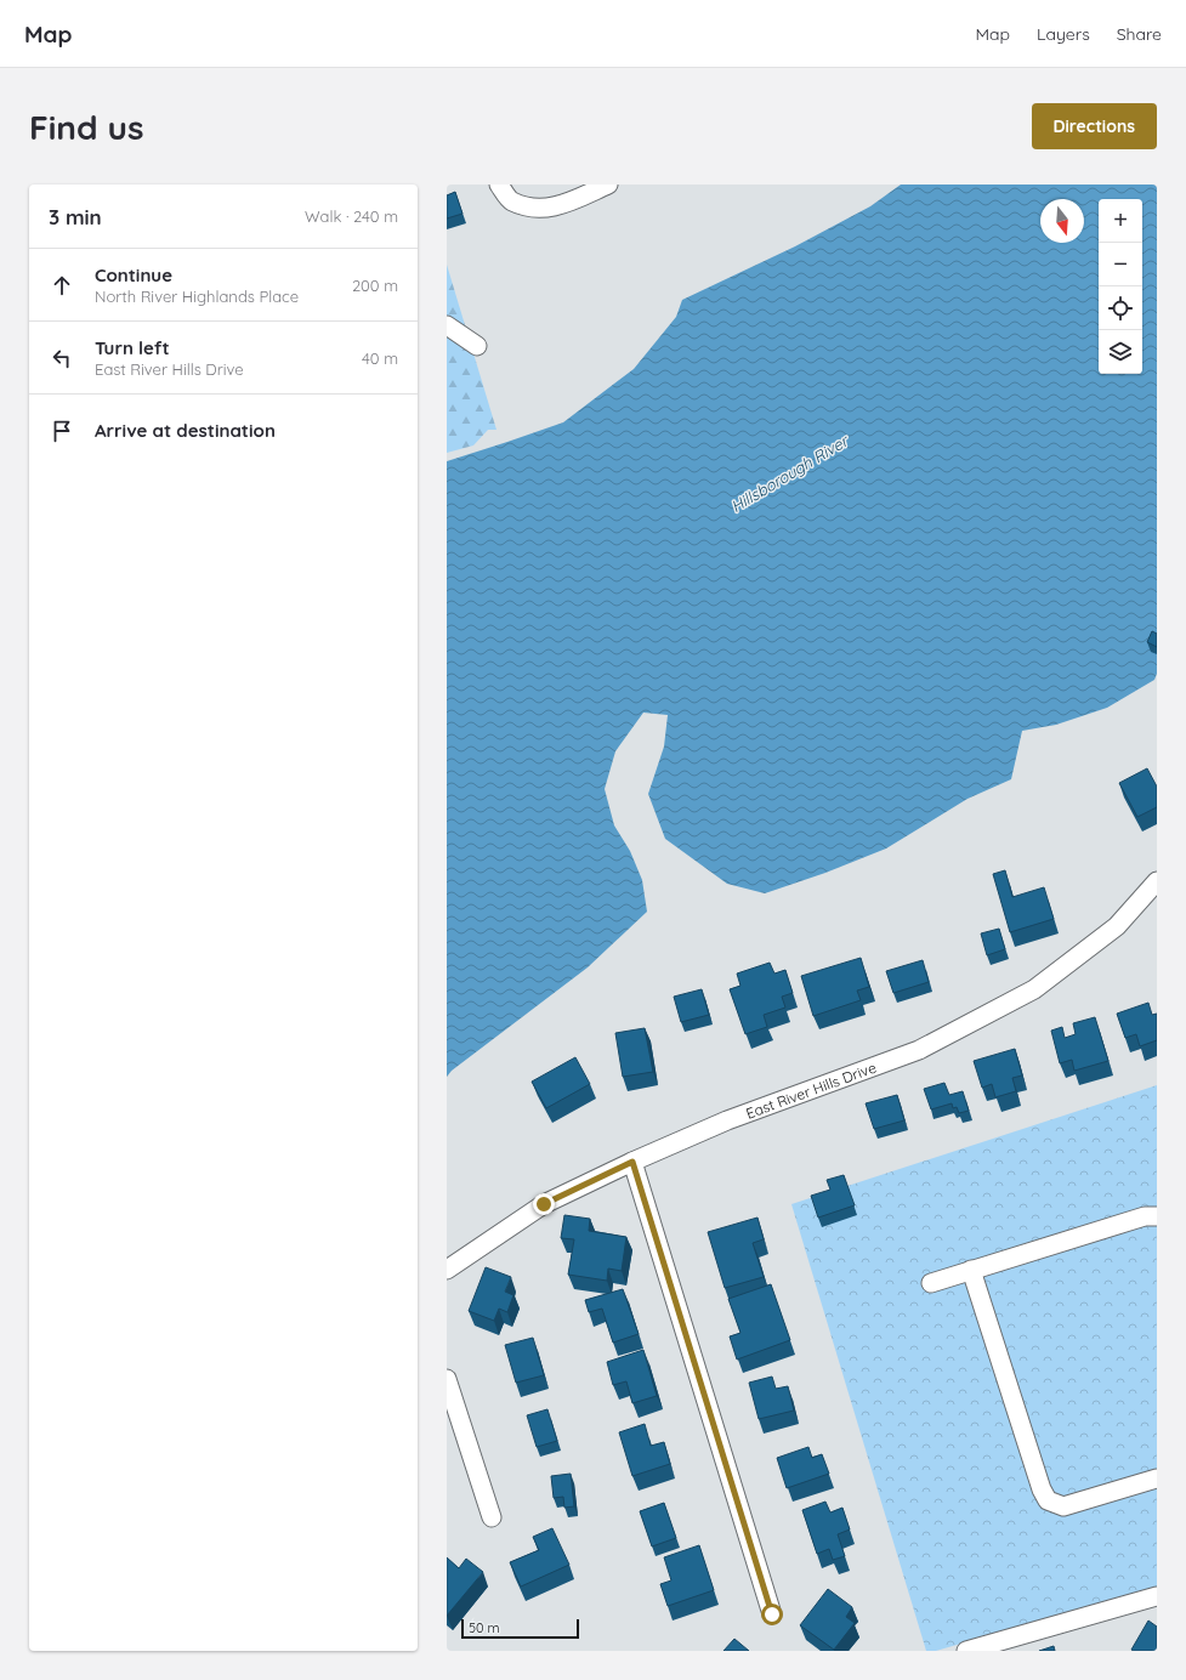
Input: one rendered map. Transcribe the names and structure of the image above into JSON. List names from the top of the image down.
{
  "streets": {
    "street": ["East River Hills Drive"]
  },
  "water": ["Hillsborough River"],
  "scale_bar": "50 m",
  "north": "bottom",
  "page": {
    "header": "Map",
    "nav": ["Map", "Layers", "Share"],
    "buttons": "Directions",
    "title": "Find us",
    "heading": ["3 min", "Walk · 240 m"],
    "map_buttons": ["+", "−"],
    "list": [
      ["Continue", "North River Highlands Place", "200 m"],
      ["Turn left", "East River Hills Drive", "40 m"],
      "Arrive at destination"
    ],
    "scale": "50 m"
  }
}
